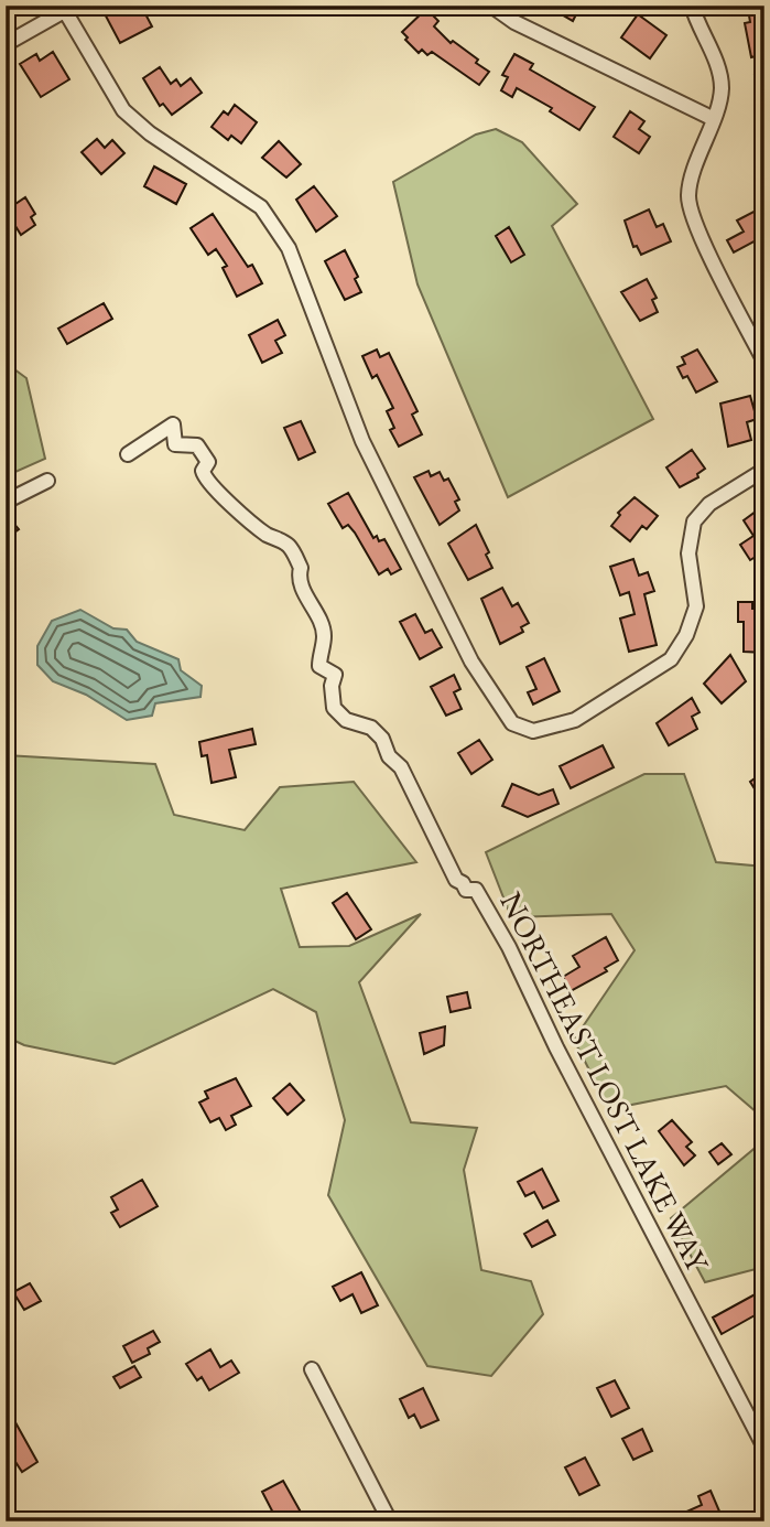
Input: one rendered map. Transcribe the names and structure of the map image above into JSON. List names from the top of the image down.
{
  "streets": {
    "street": ["NORTHEAST LOST LAKE WAY"]
  }
}
